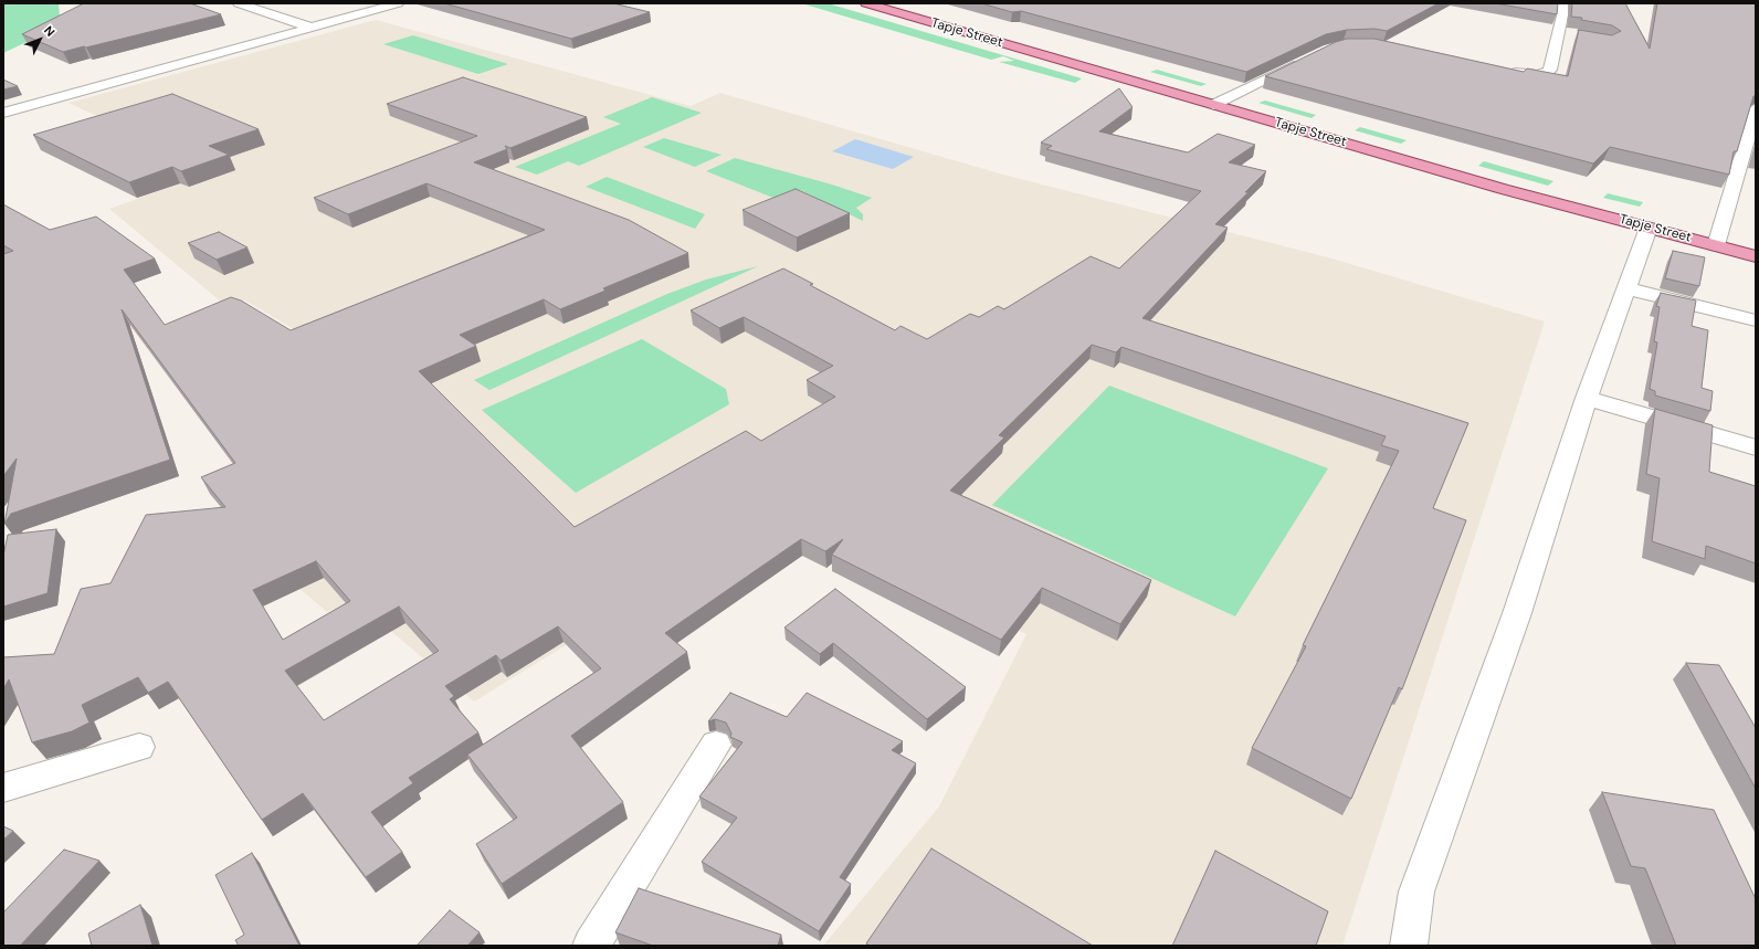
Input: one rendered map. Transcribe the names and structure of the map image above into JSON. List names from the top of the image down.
{
  "streets": {
    "main road": ["Tapje Street"]
  },
  "north": "top right"
}
